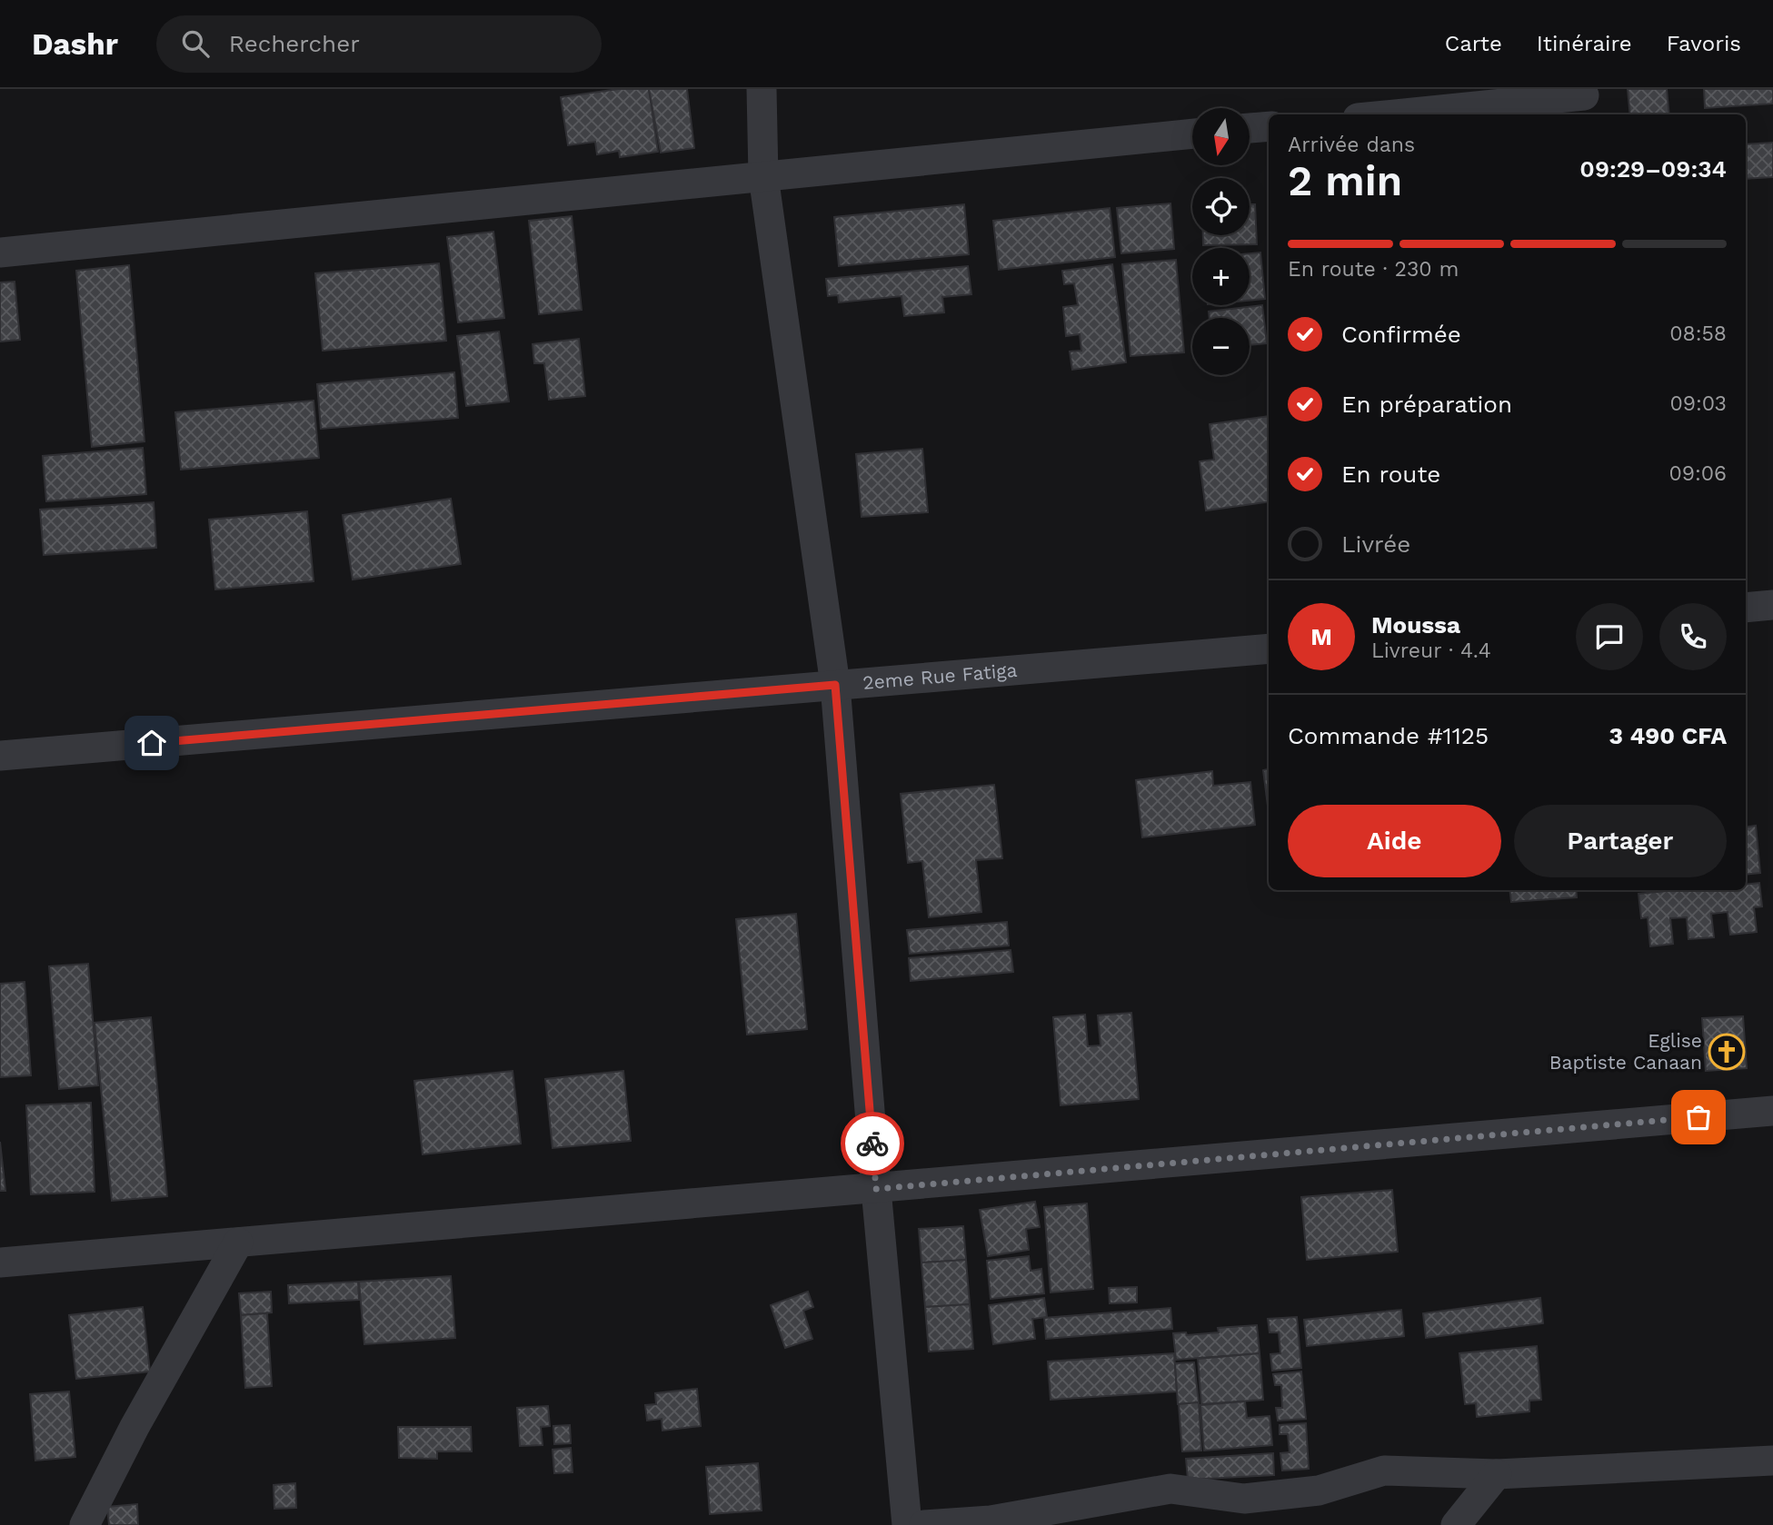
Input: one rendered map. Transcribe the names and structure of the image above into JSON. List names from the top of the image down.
{
  "streets": {
    "street": ["2eme Rue Fatiga"]
  },
  "places": {
    "church": ["Eglise Baptiste Canaan"]
  },
  "north": "bottom",
  "page": {
    "header": "Dashr",
    "search": "Rechercher",
    "nav": ["Carte", "Itinéraire", "Favoris"],
    "map_buttons": ["+", "−"],
    "heading": ["2 min", "Arrivée dans", "09:29–09:34"],
    "panel": [
      "Moussa",
      "Livreur · 4.4",
      "Commande #1125",
      "3 490 CFA"
    ],
    "bar": "En route · 230 m",
    "list": [
      ["Confirmée", "08:58"],
      ["En préparation", "09:03"],
      ["En route", "09:06"],
      "Livrée"
    ],
    "round": "M",
    "buttons": ["Aide", "Partager"]
  }
}
